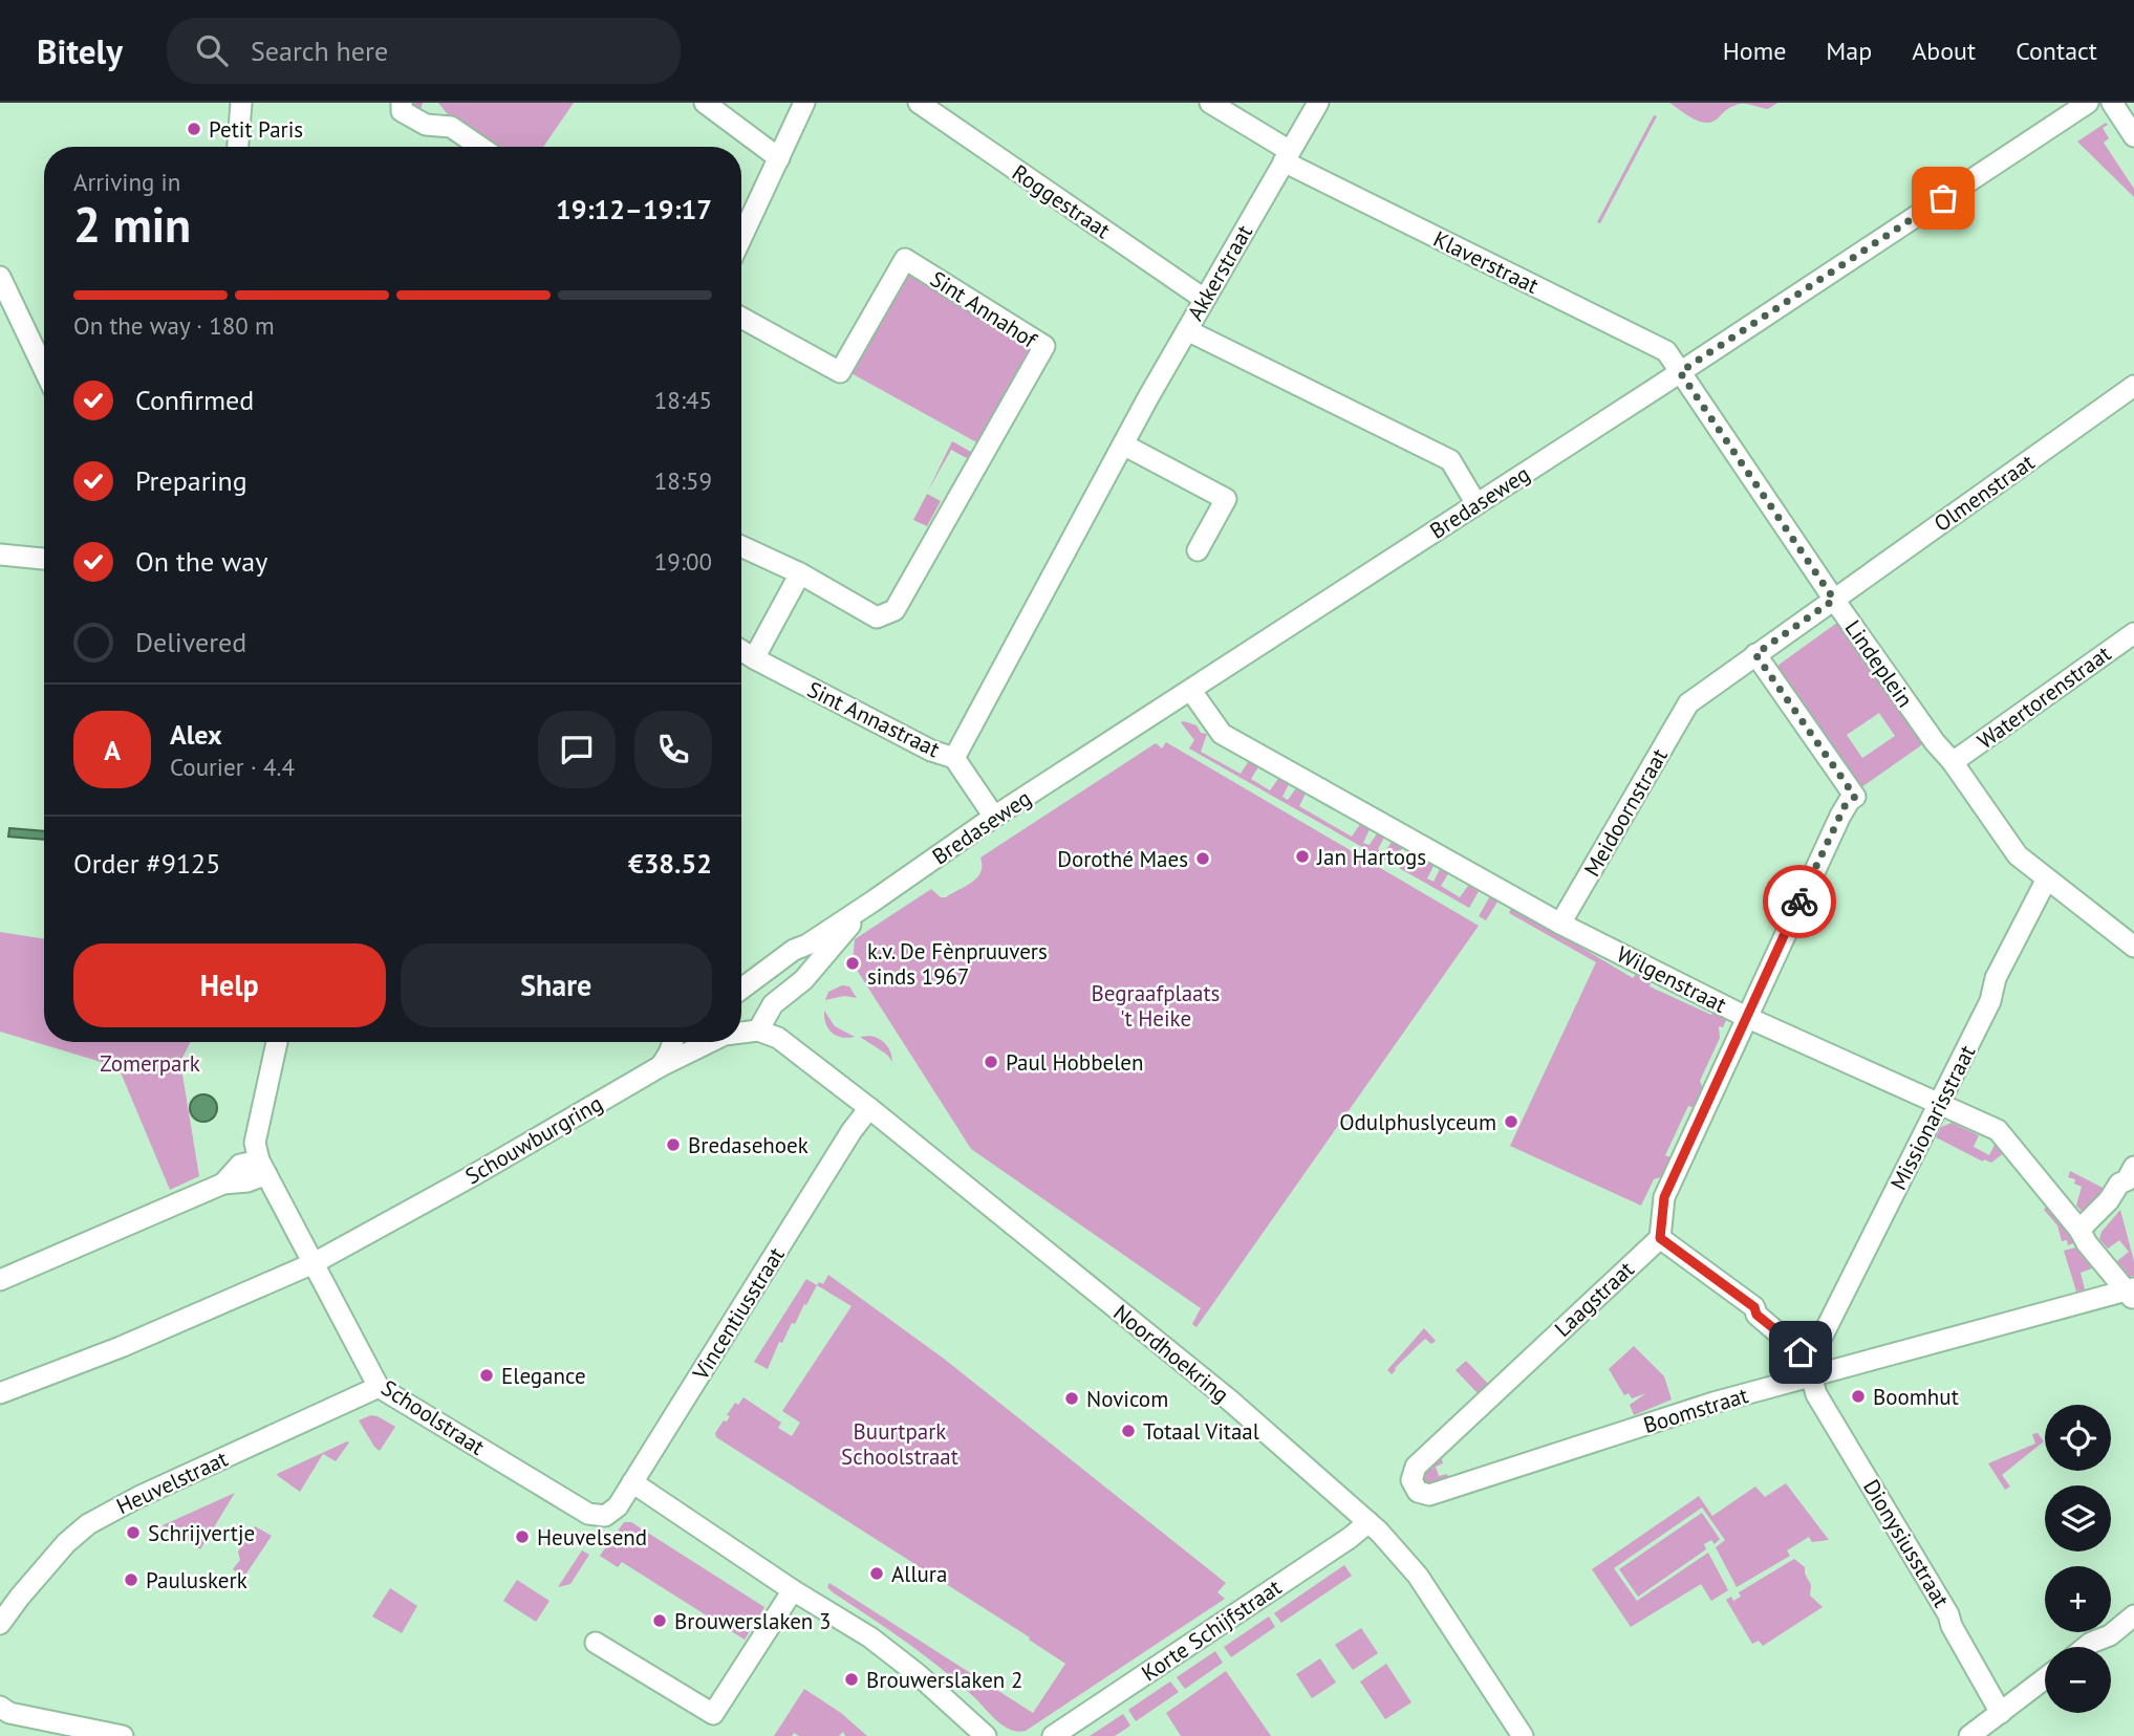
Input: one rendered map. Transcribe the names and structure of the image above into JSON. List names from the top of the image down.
{
  "streets": {
    "street": [
      "Roggestraat",
      "Klaverstraat",
      "Akkerstraat",
      "Sint Annahof",
      "Olmenstraat",
      "Bredaseweg",
      "Lindeplein",
      "Watertorenstraat",
      "Sint Annastraat",
      "Meidoornstraat",
      "Wilgenstraat",
      "Missionarisstraat",
      "Schouwburgring",
      "Laagstraat",
      "Vincentiusstraat",
      "Noordhoekring",
      "Boomstraat",
      "Schoolstraat",
      "Heuvelstraat",
      "Dionysiusstraat",
      "Korte Schijfstraat"
    ]
  },
  "crossings": [
    ["Roggestraat", "Akkerstraat"],
    ["Klaverstraat", "Akkerstraat"],
    ["Klaverstraat", "Olmenstraat"],
    ["Klaverstraat", "Bredaseweg"],
    ["Klaverstraat", "Lindeplein"],
    ["Akkerstraat", "Sint Annastraat"],
    ["Olmenstraat", "Lindeplein"],
    ["Bredaseweg", "Sint Annastraat"],
    ["Bredaseweg", "Wilgenstraat"],
    ["Bredaseweg", "Schouwburgring"],
    ["Bredaseweg", "Noordhoekring"],
    ["Lindeplein", "Watertorenstraat"],
    ["Lindeplein", "Meidoornstraat"],
    ["Lindeplein", "Missionarisstraat"],
    ["Meidoornstraat", "Wilgenstraat"],
    ["Wilgenstraat", "Missionarisstraat"],
    ["Wilgenstraat", "Boomstraat"],
    ["Missionarisstraat", "Dionysiusstraat"],
    ["Schouwburgring", "Noordhoekring"],
    ["Schouwburgring", "Schoolstraat"],
    ["Laagstraat", "Boomstraat"],
    ["Vincentiusstraat", "Noordhoekring"],
    ["Vincentiusstraat", "Schoolstraat"],
    ["Noordhoekring", "Korte Schijfstraat"],
    ["Boomstraat", "Dionysiusstraat"],
    ["Schoolstraat", "Heuvelstraat"]
  ],
  "parks": ["Begraafplaats 't Heike", "Zomerpark", "Buurtpark Schoolstraat"],
  "places": [
    "Petit Paris",
    "Jan Hartogs",
    "Dorothé Maes",
    "k.v. De Fènpruuvers sinds 1967",
    "Paul Hobbelen",
    "Odulphuslyceum",
    "Bredasehoek",
    "Elegance",
    "Boomhut",
    "Novicom",
    "Totaal Vitaal",
    "Schrijvertje",
    "Heuvelsend",
    "Allura",
    "Pauluskerk",
    "Brouwerslaken 3",
    "Brouwerslaken 2"
  ],
  "page": {
    "header": "Bitely",
    "search": "Search here",
    "nav": [
      "Home",
      "Map",
      "About",
      "Contact"
    ],
    "heading": ["2 min", "Arriving in", "19:12–19:17"],
    "panel": [
      "Alex",
      "Courier · 4.4",
      "Order #9125",
      "€38.52"
    ],
    "bar": "On the way · 180 m",
    "list": [
      ["Confirmed", "18:45"],
      ["Preparing", "18:59"],
      ["On the way", "19:00"],
      "Delivered"
    ],
    "round": "A",
    "buttons": ["Help", "Share"],
    "map_buttons": ["+", "−"]
  }
}
